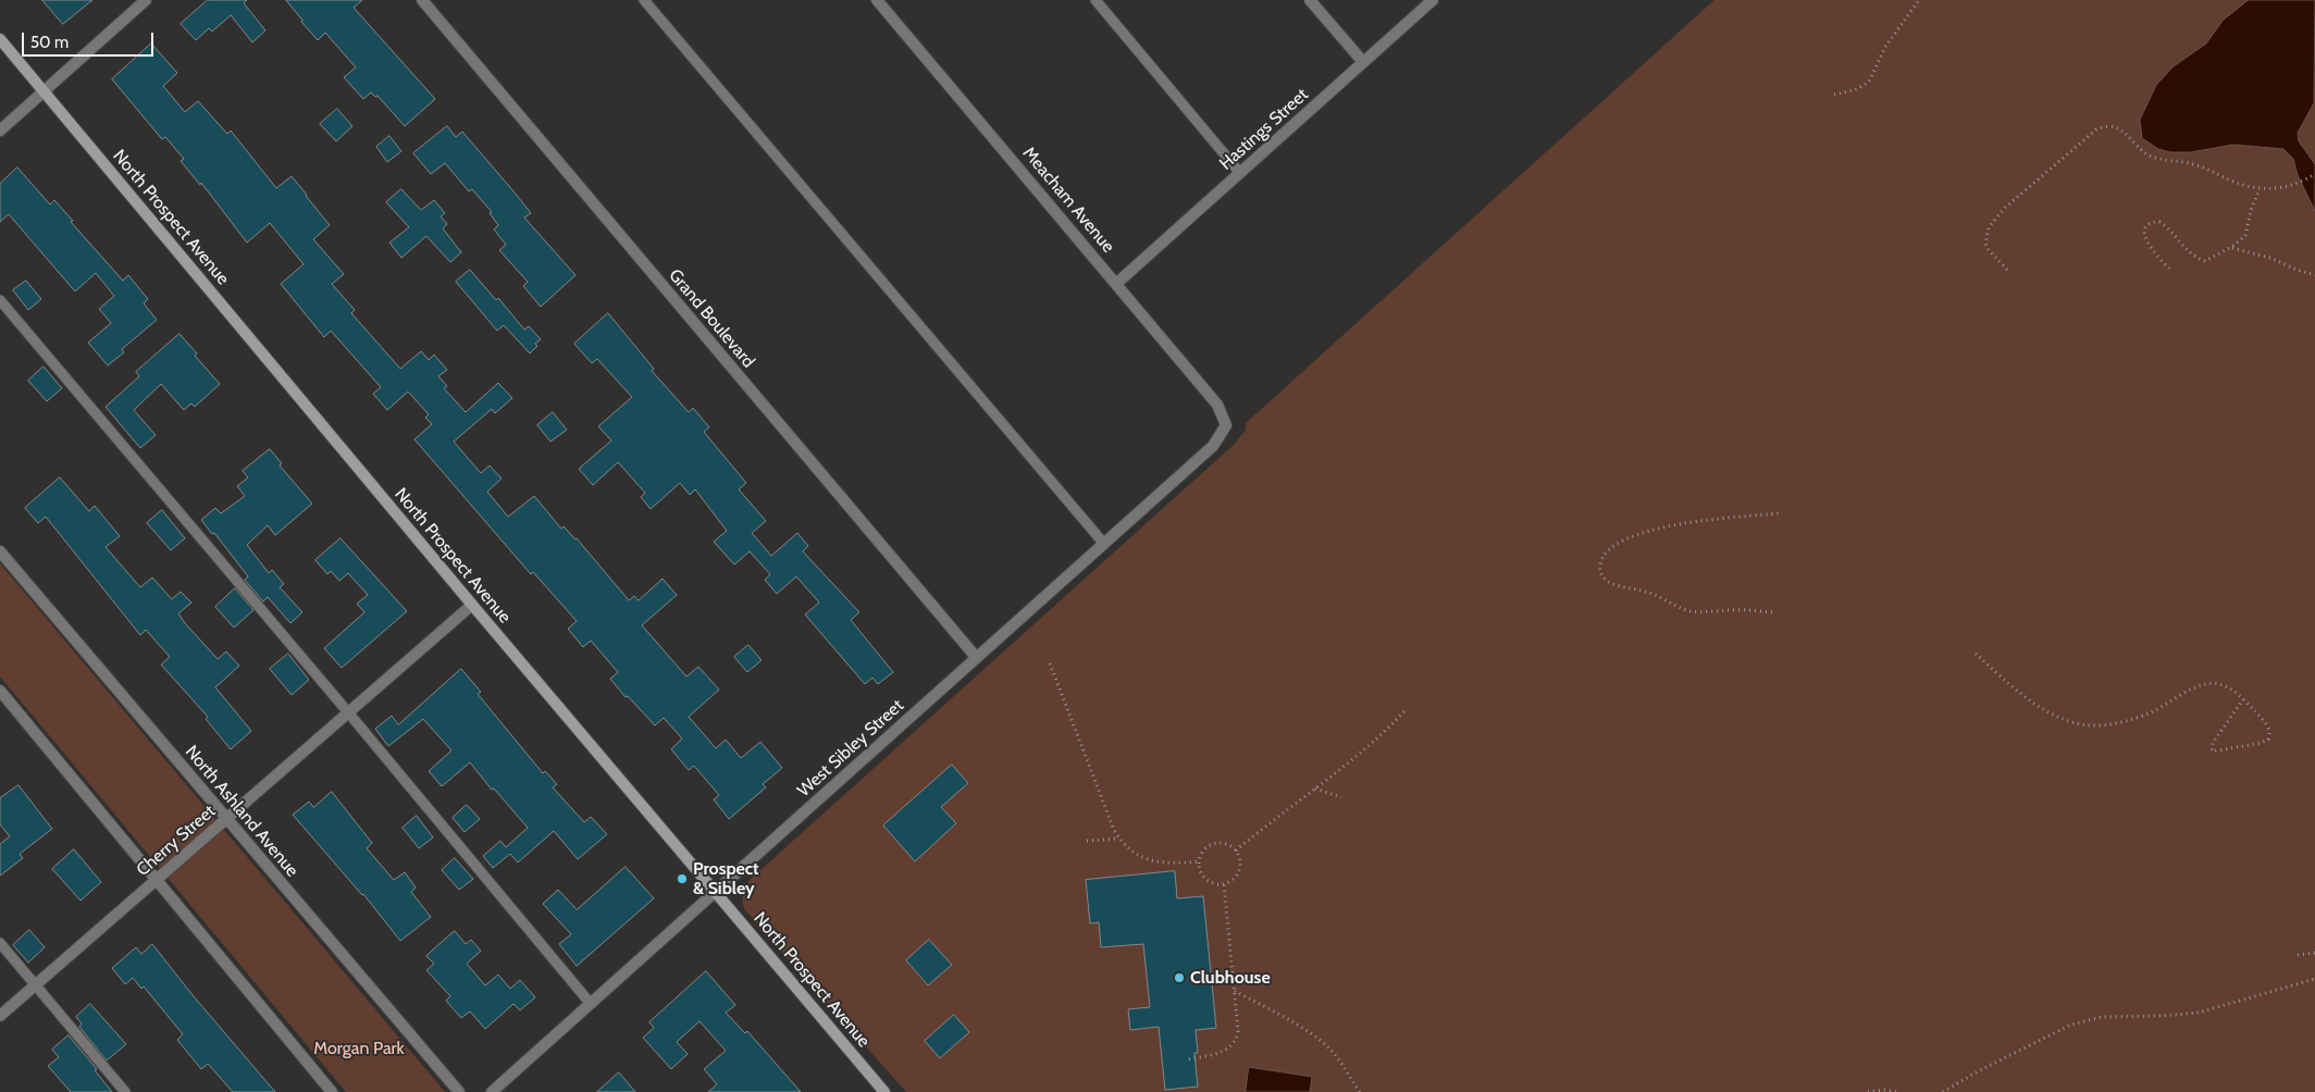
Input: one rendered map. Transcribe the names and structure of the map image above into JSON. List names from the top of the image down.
{
  "streets": {
    "street": [
      "Hastings Street",
      "Meacham Avenue",
      "North Prospect Avenue",
      "Grand Boulevard",
      "West Sibley Street",
      "North Ashland Avenue",
      "Cherry Street"
    ]
  },
  "crossings": [
    ["Hastings Street", "Meacham Avenue"],
    ["Meacham Avenue", "West Sibley Street"],
    ["North Prospect Avenue", "West Sibley Street"],
    ["North Prospect Avenue", "Cherry Street"],
    ["Grand Boulevard", "West Sibley Street"],
    ["North Ashland Avenue", "Cherry Street"]
  ],
  "parks": ["Morgan Park"],
  "places": ["Prospect & Sibley", "Clubhouse"],
  "scale_bar": "50 m"
}
